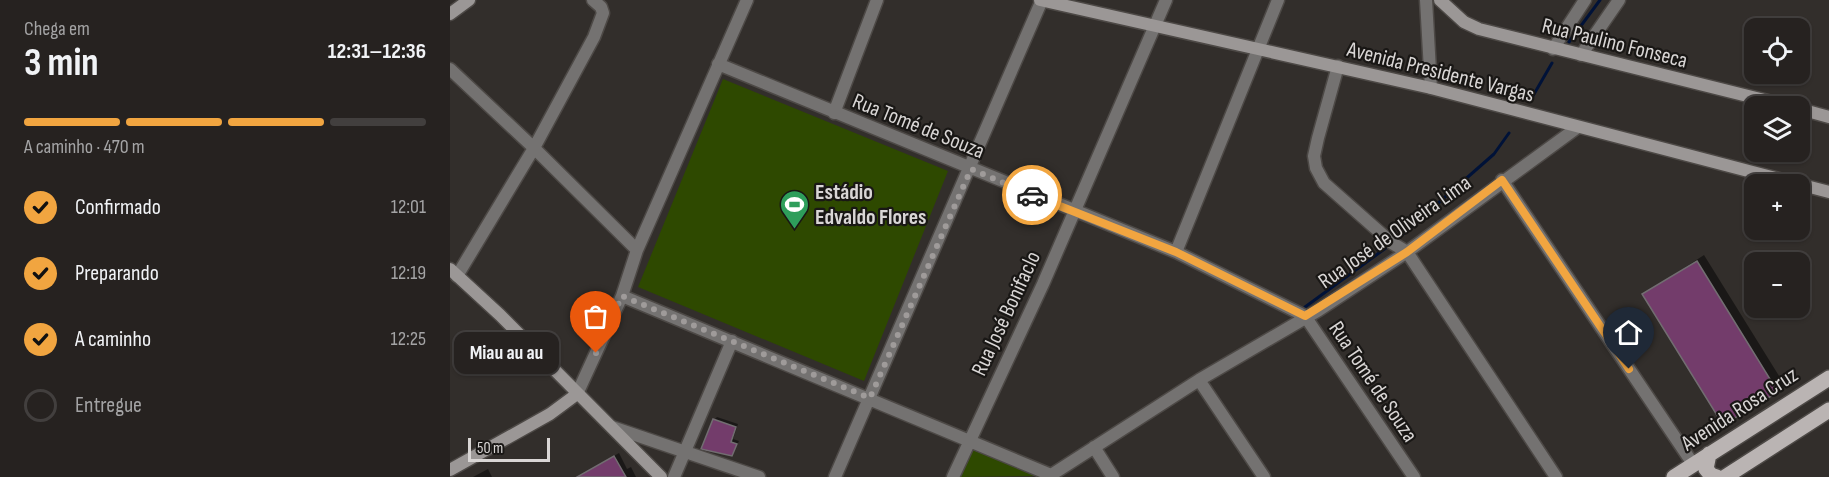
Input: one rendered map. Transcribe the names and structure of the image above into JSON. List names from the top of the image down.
{
  "streets": {
    "main road": ["Rua Paulino Fonseca", "Avenida Presidente Vargas", "Avenida Rosa Cruz"],
    "street": ["Rua Tomé de Souza", "Rua José de Oliveira Lima", "Rua José Bonifaclo"]
  },
  "crossings": [
    ["Avenida Presidente Vargas", "Rua José de Oliveira Lima"],
    ["Avenida Presidente Vargas", "Rua José Bonifaclo"],
    ["Rua Tomé de Souza", "Rua José de Oliveira Lima"],
    ["Rua Tomé de Souza", "Rua José Bonifaclo"]
  ],
  "places": {
    "sports": ["Estádio Edvaldo Flores"],
    "other": ["Miau au au"]
  },
  "scale_bar": "50 m",
  "page": {
    "heading": ["3 min", "Chega em", "12:31–12:36"],
    "map_buttons": ["+", "−"],
    "bar": "A caminho · 470 m",
    "list": [
      ["Confirmado", "12:01"],
      ["Preparando", "12:19"],
      ["A caminho", "12:25"],
      "Entregue"
    ],
    "bubble": "Miau au au",
    "scale": "50 m"
  }
}
